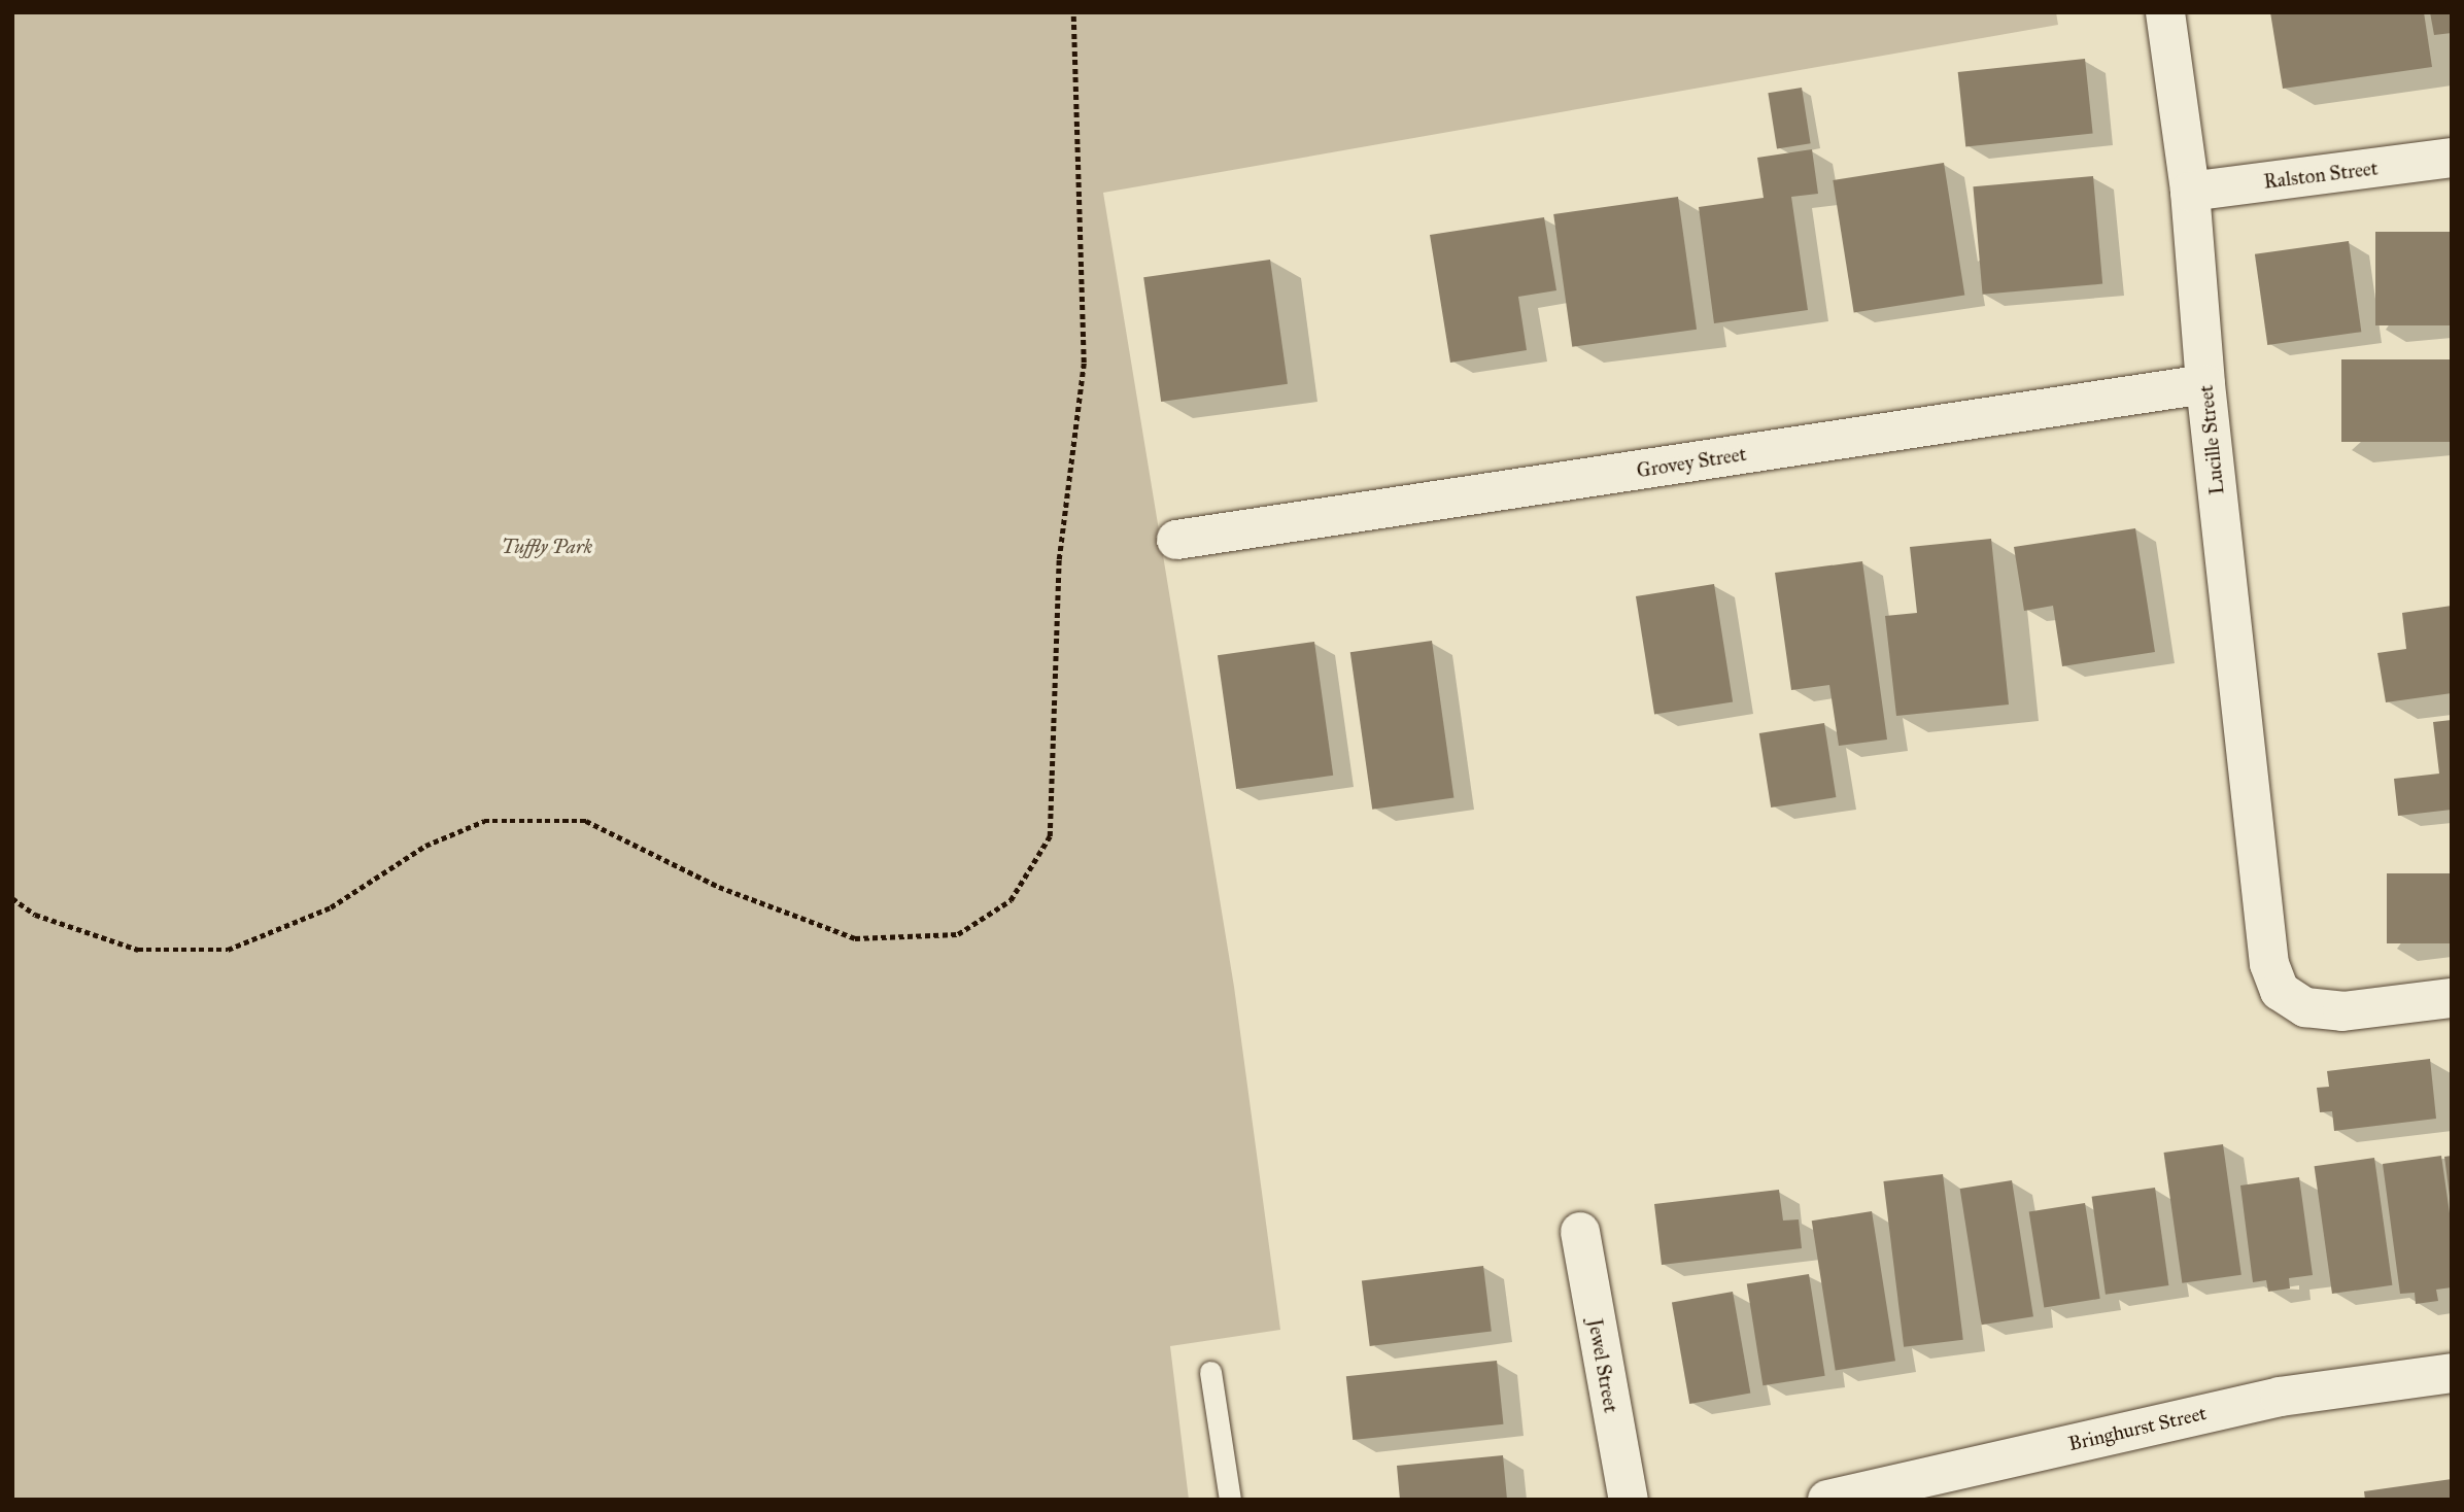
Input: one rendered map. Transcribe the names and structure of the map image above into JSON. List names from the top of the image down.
{
  "streets": {
    "street": [
      "Ralston Street",
      "Lucille Street",
      "Grovey Street",
      "Jewel Street",
      "Bringhurst Street"
    ]
  },
  "crossings": [
    ["Ralston Street", "Lucille Street"],
    ["Lucille Street", "Grovey Street"]
  ],
  "parks": ["Tuffly Park"]
}
